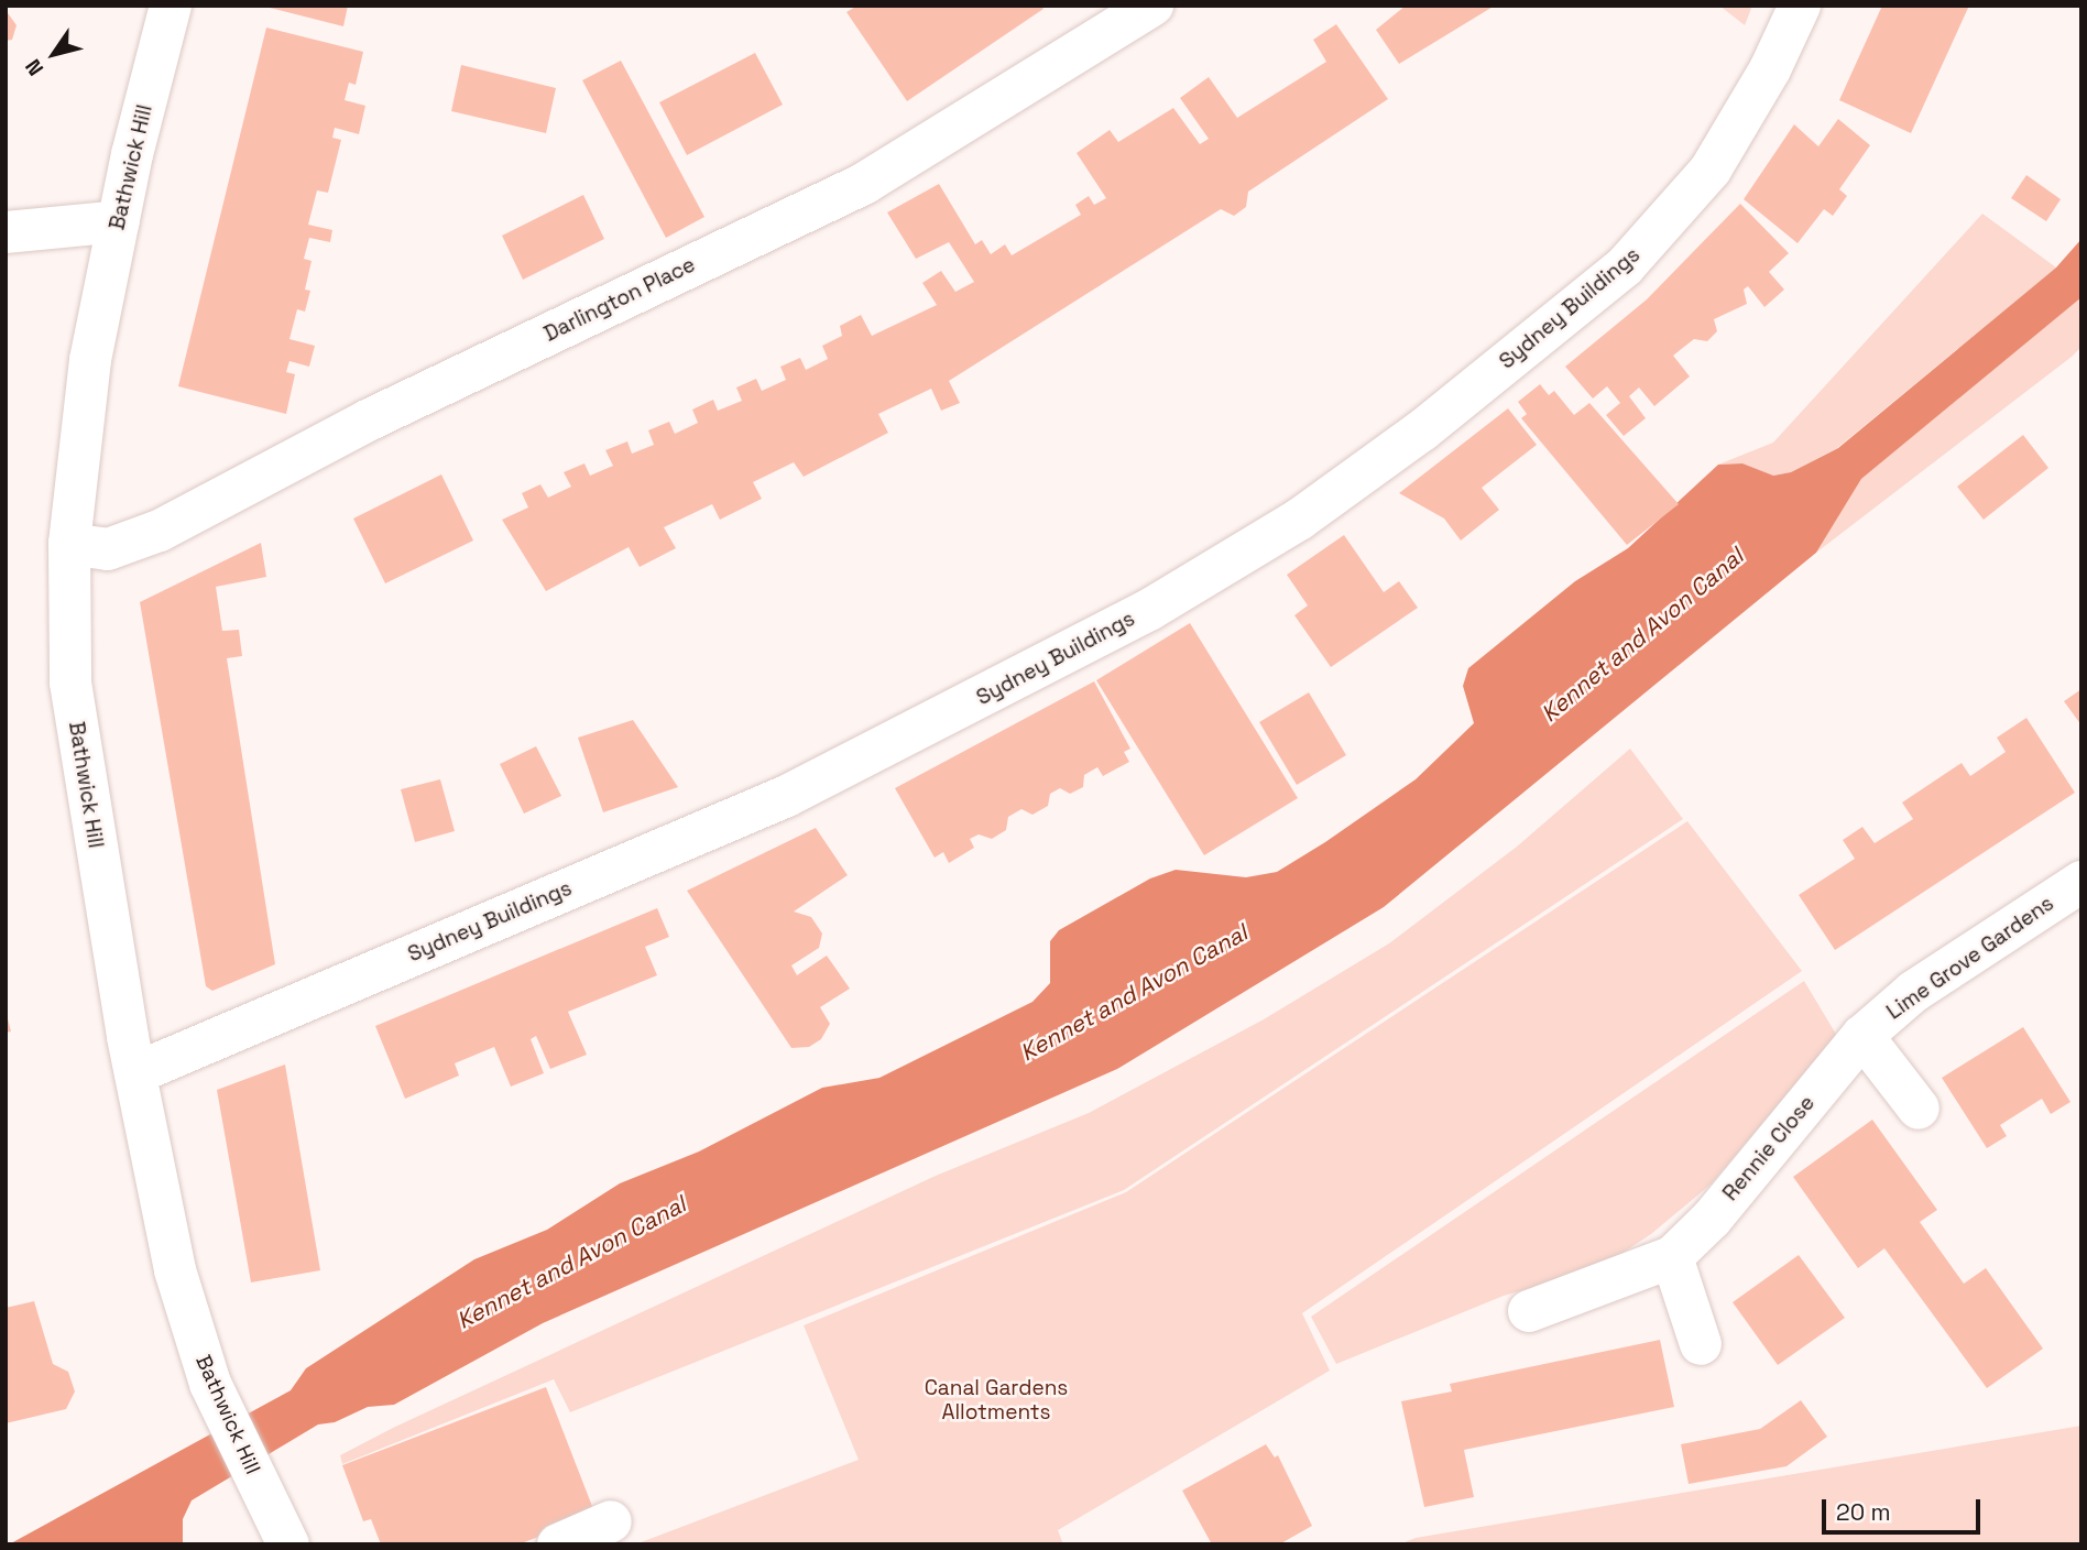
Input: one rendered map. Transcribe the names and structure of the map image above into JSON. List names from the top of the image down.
{
  "streets": {
    "street": [
      "Bathwick Hill",
      "Darlington Place",
      "Sydney Buildings",
      "Lime Grove Gardens",
      "Rennie Close"
    ]
  },
  "crossings": [
    ["Bathwick Hill", "Darlington Place"],
    ["Bathwick Hill", "Sydney Buildings"],
    ["Lime Grove Gardens", "Rennie Close"]
  ],
  "water": ["Kennet and Avon Canal"],
  "parks": ["Canal Gardens Allotments"],
  "scale_bar": "20 m",
  "north": "bottom left"
}
